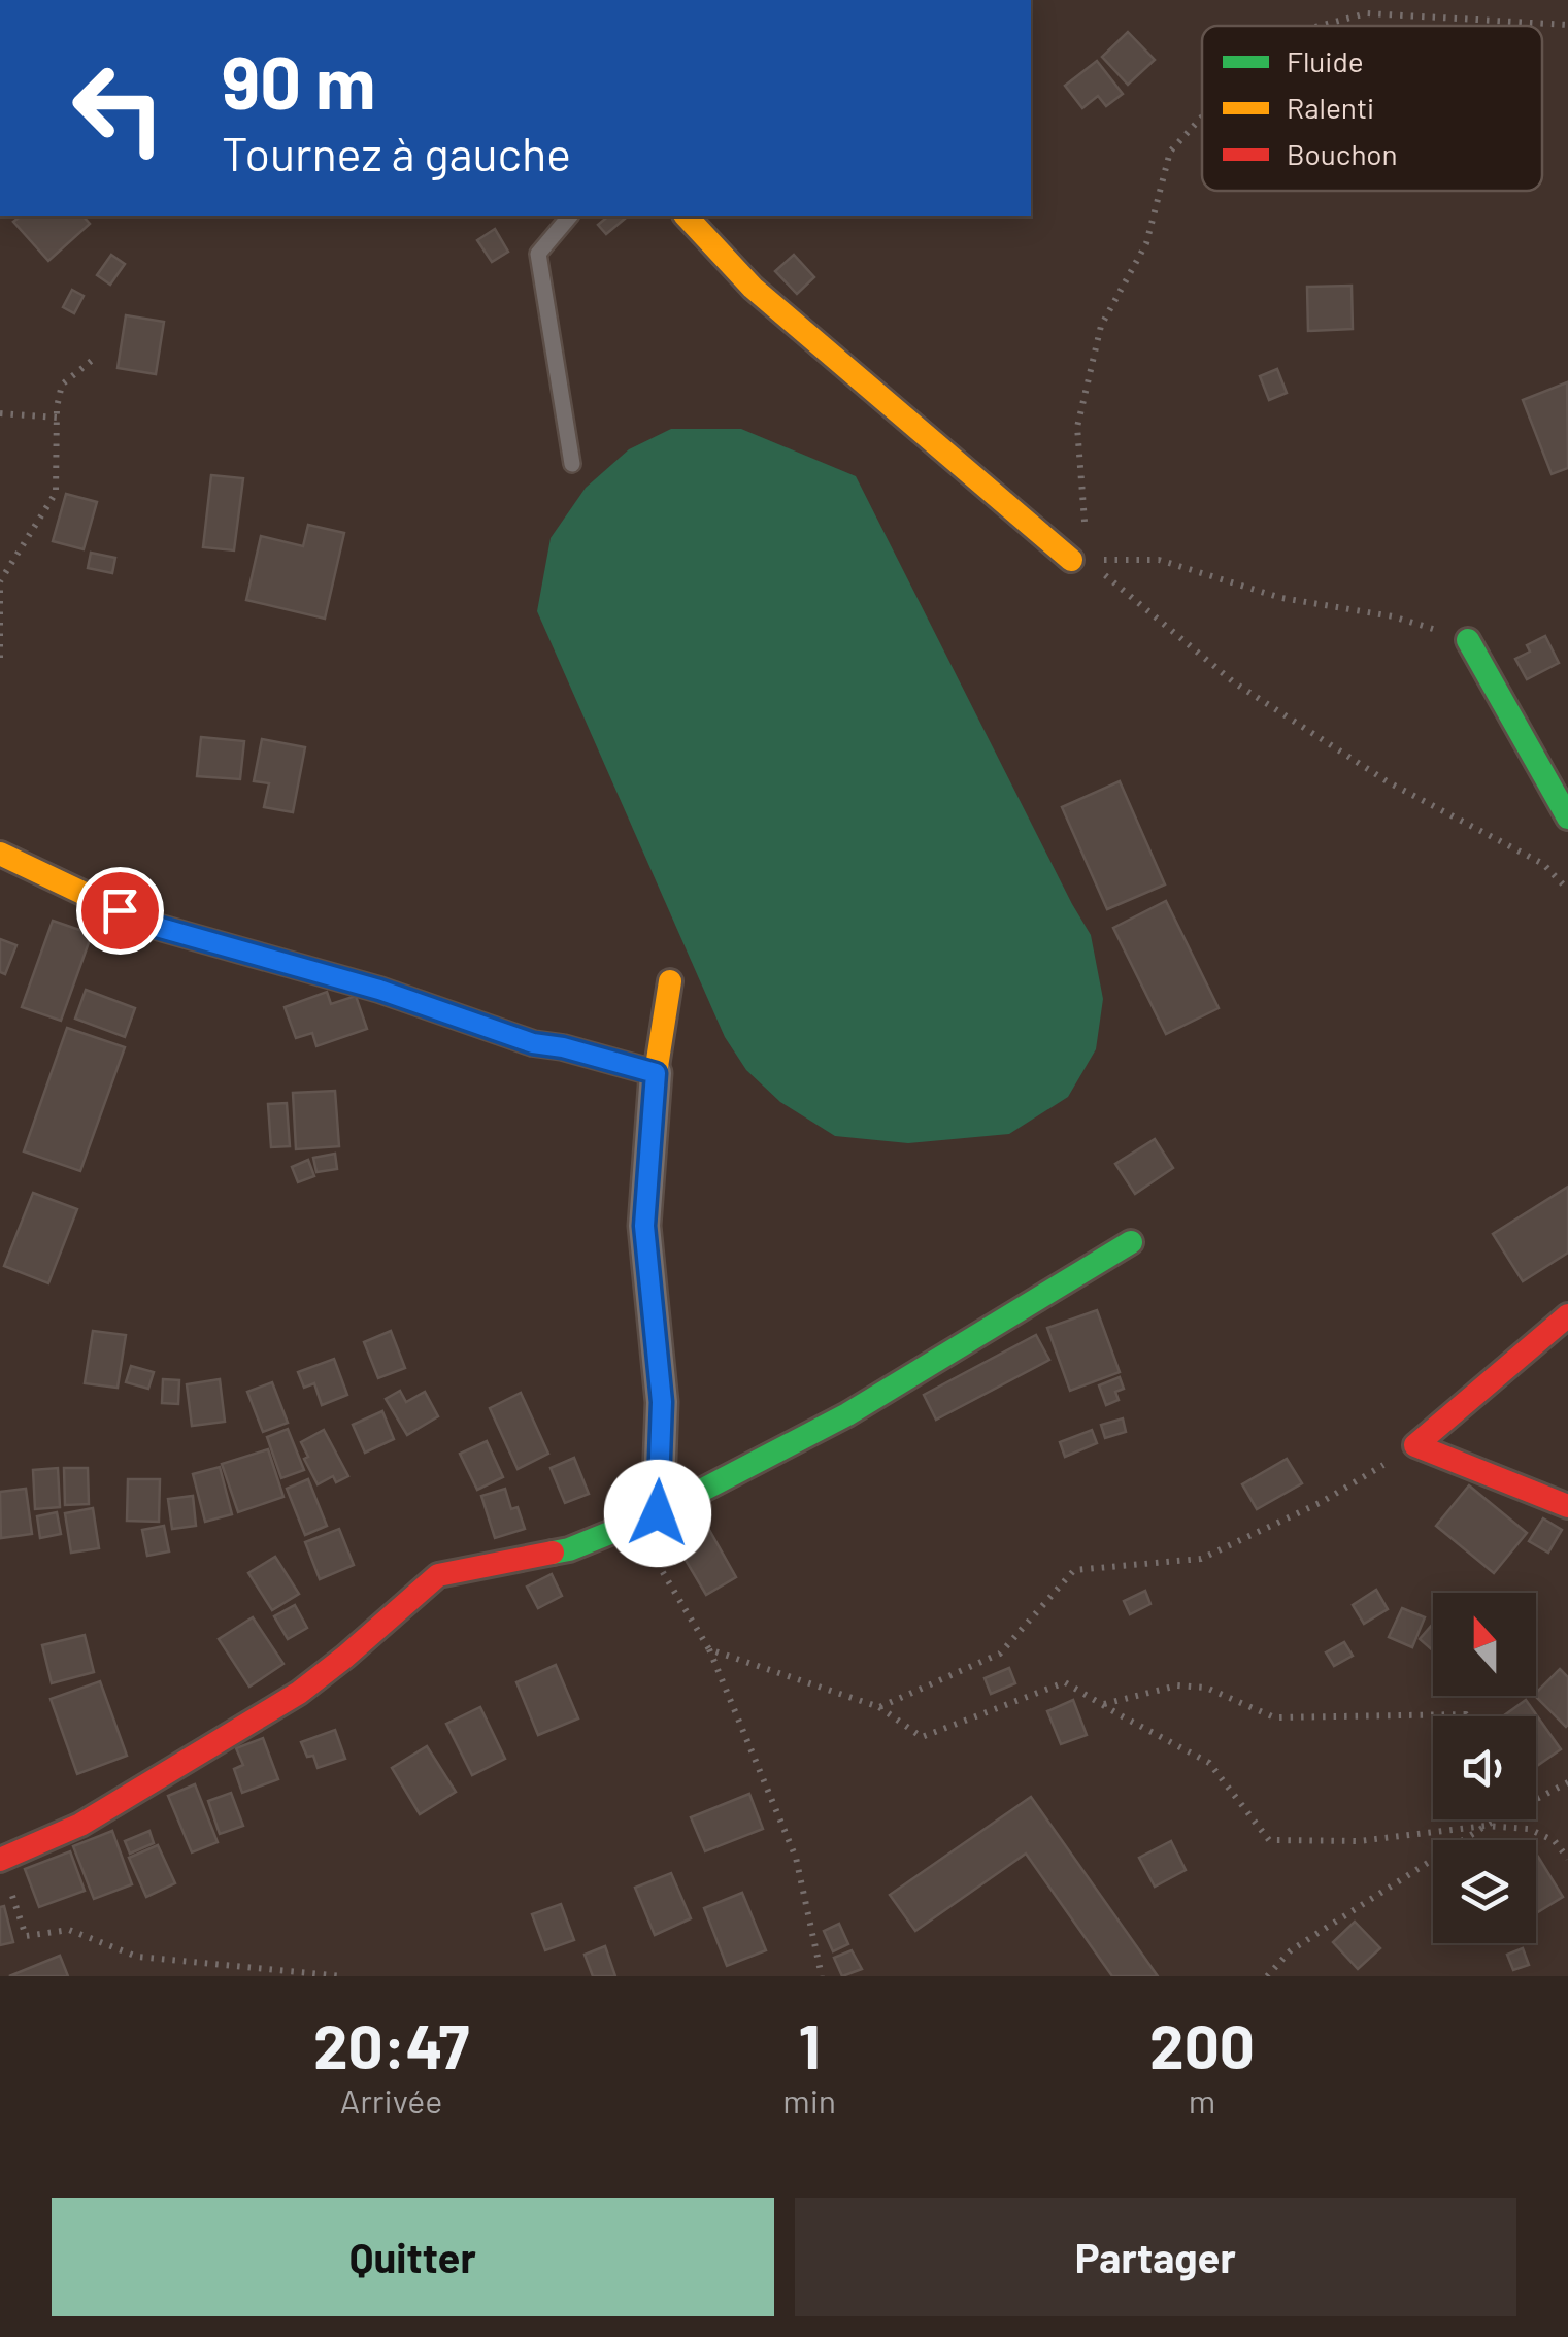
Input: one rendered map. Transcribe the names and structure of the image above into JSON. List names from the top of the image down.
{
  "legend": ["Fluide", "Ralenti", "Bouchon"],
  "north": "top",
  "page": {
    "turn": ["90 m", "Tournez à gauche"],
    "eta": [
      "20:47",
      "Arrivée",
      "1",
      "min",
      "200",
      "m"
    ],
    "buttons": ["Quitter", "Partager"]
  }
}
